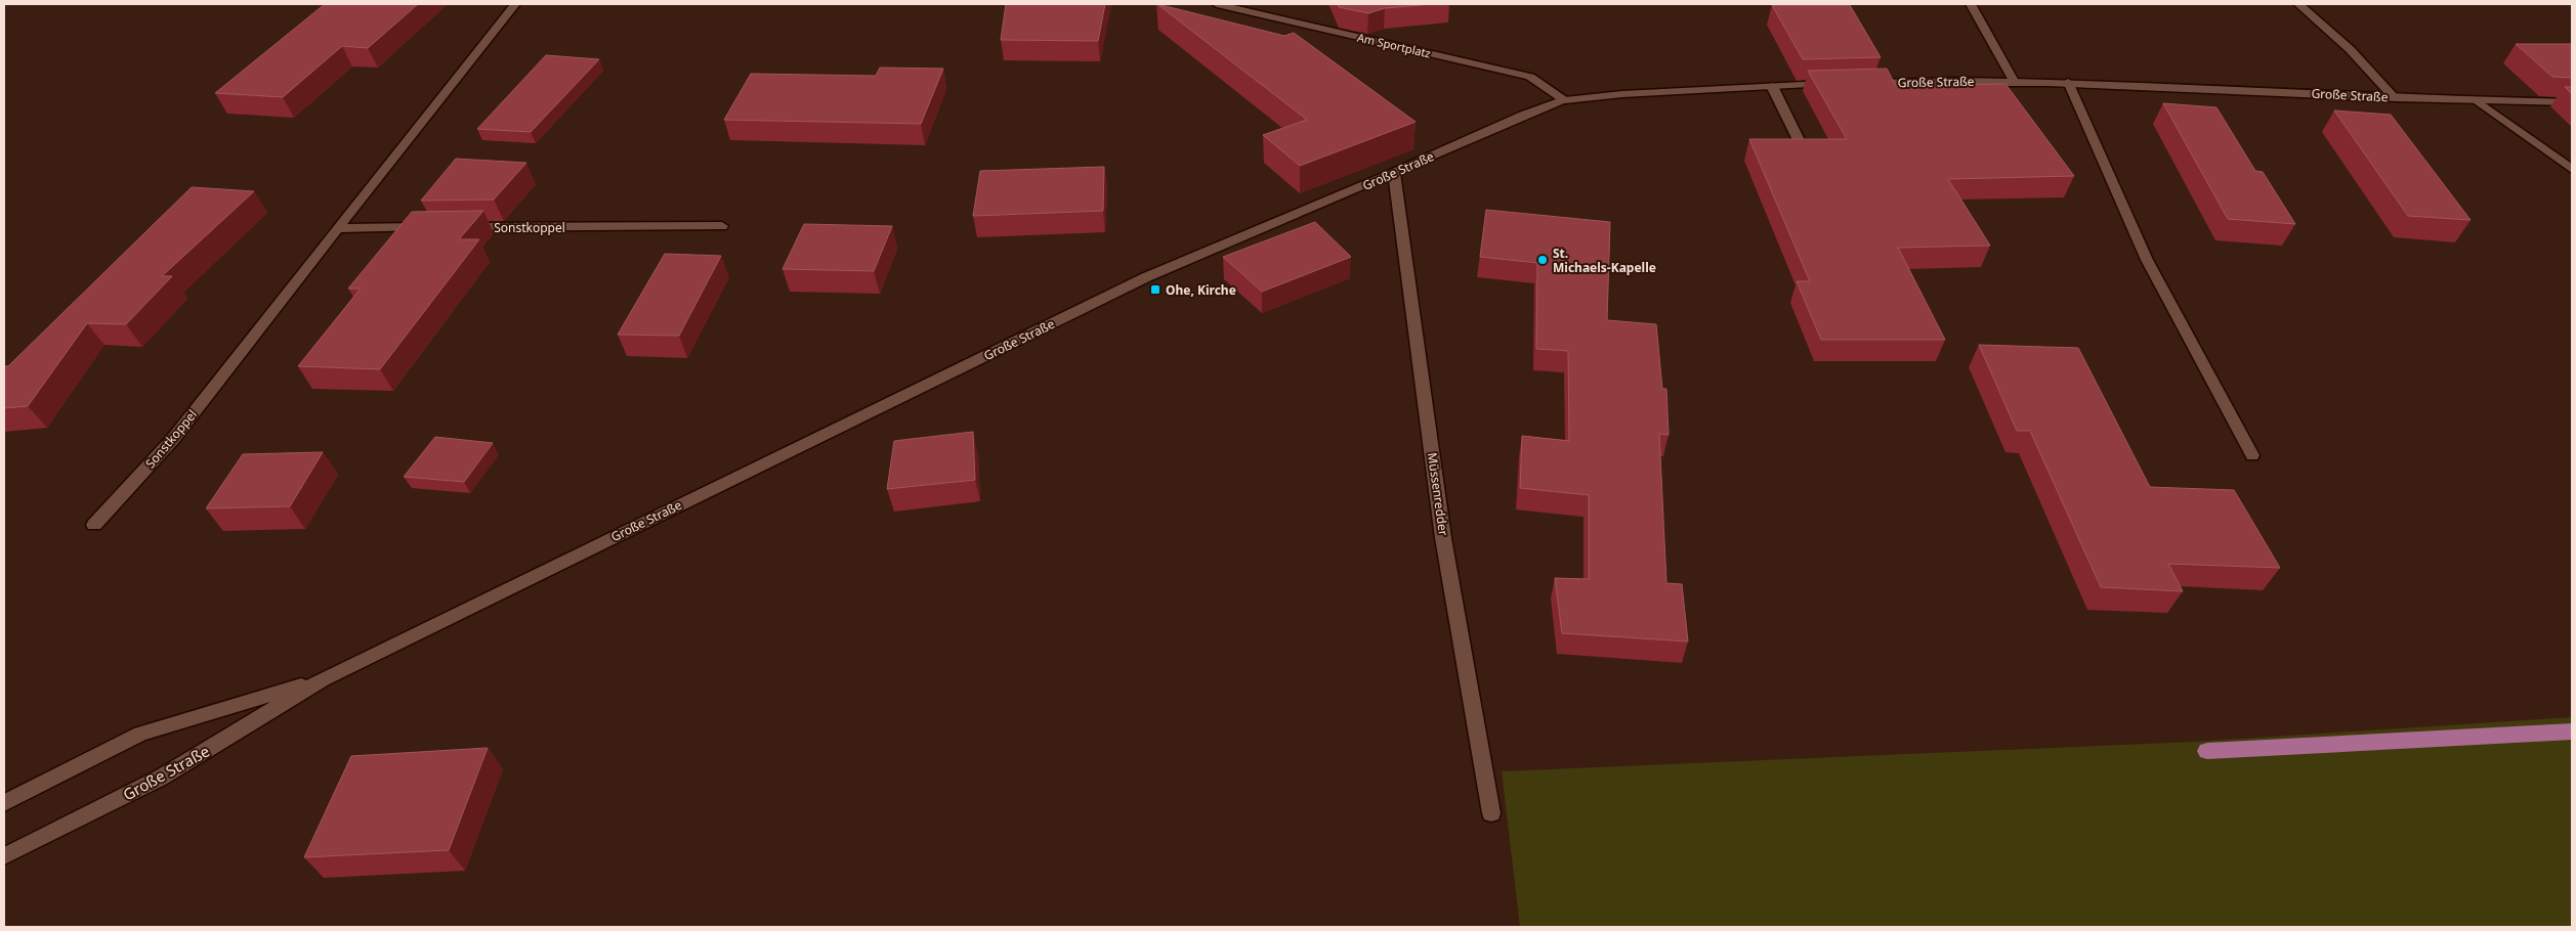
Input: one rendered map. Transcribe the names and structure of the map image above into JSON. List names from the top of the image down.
{
  "streets": {
    "street": [
      "Am Sportplatz",
      "Große Straße",
      "Sonstkoppel",
      "Müssenredder"
    ]
  },
  "crossings": [
    ["Am Sportplatz", "Große Straße"],
    ["Große Straße", "Müssenredder"]
  ],
  "places": {
    "other": ["St. Michaels-Kapelle"],
    "transit": ["Ohe, Kirche"]
  }
}
